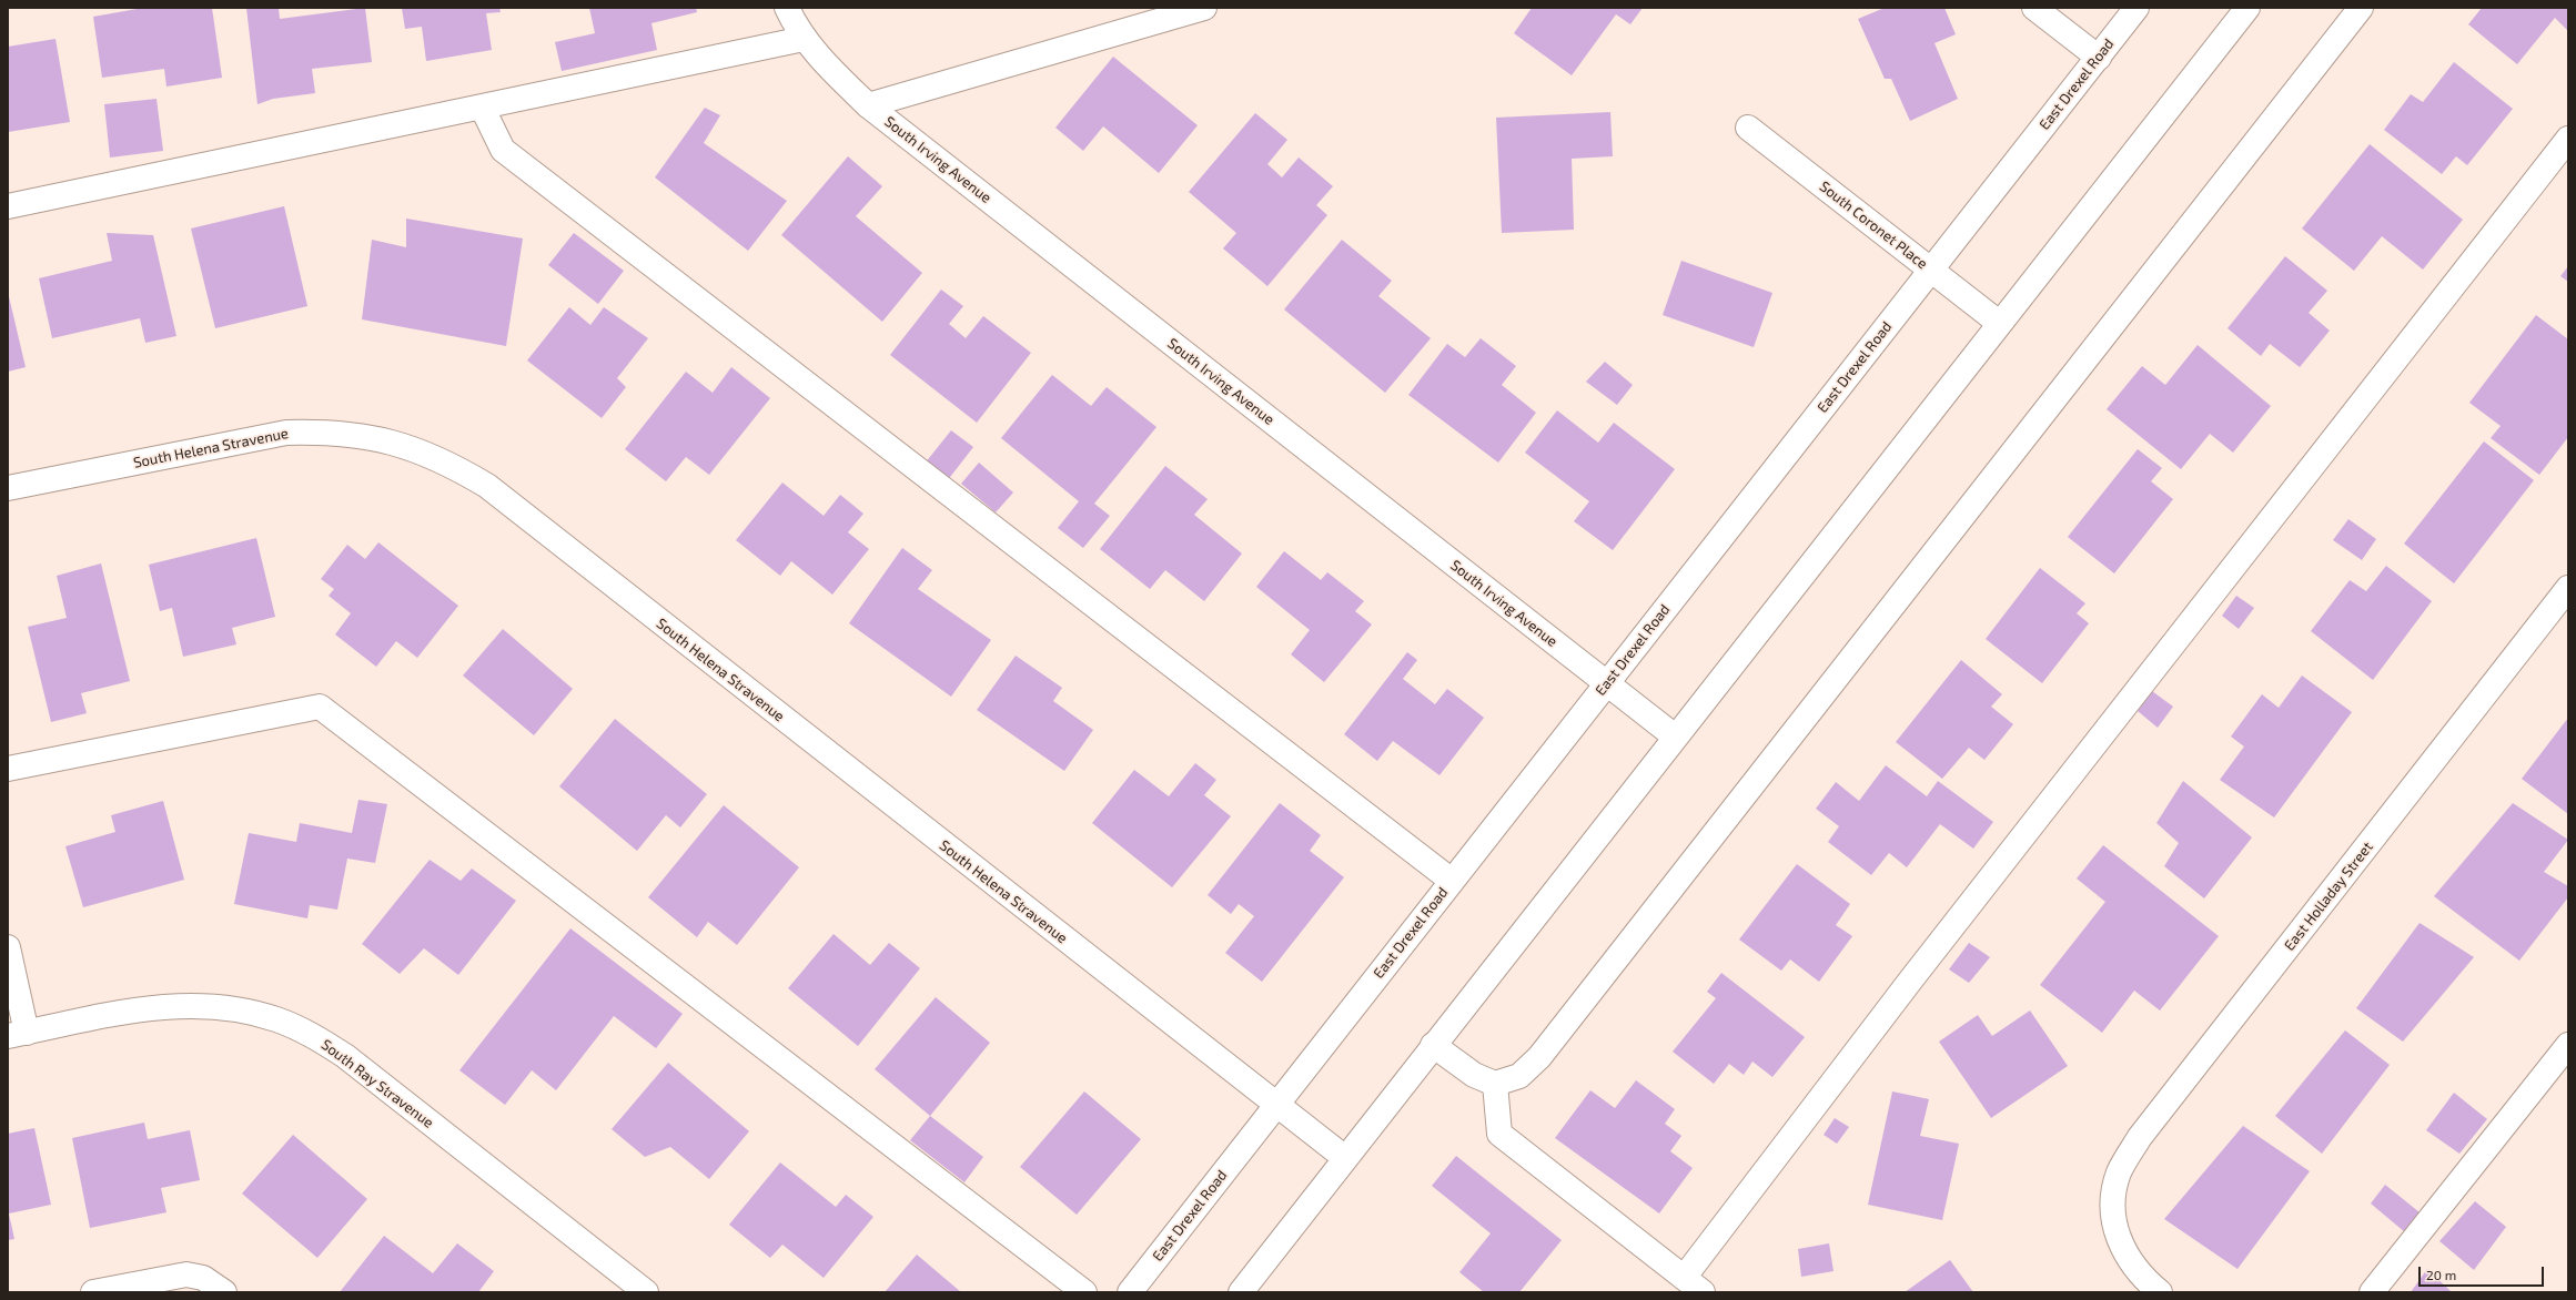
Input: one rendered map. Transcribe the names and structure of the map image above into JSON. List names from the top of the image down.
{
  "streets": {
    "street": [
      "East Drexel Road",
      "South Irving Avenue",
      "South Coronet Place",
      "South Helena Stravenue",
      "East Holladay Street",
      "South Ray Stravenue"
    ]
  },
  "crossings": [
    ["East Drexel Road", "South Irving Avenue"],
    ["East Drexel Road", "South Coronet Place"],
    ["East Drexel Road", "South Helena Stravenue"]
  ],
  "scale_bar": "20 m"
}
